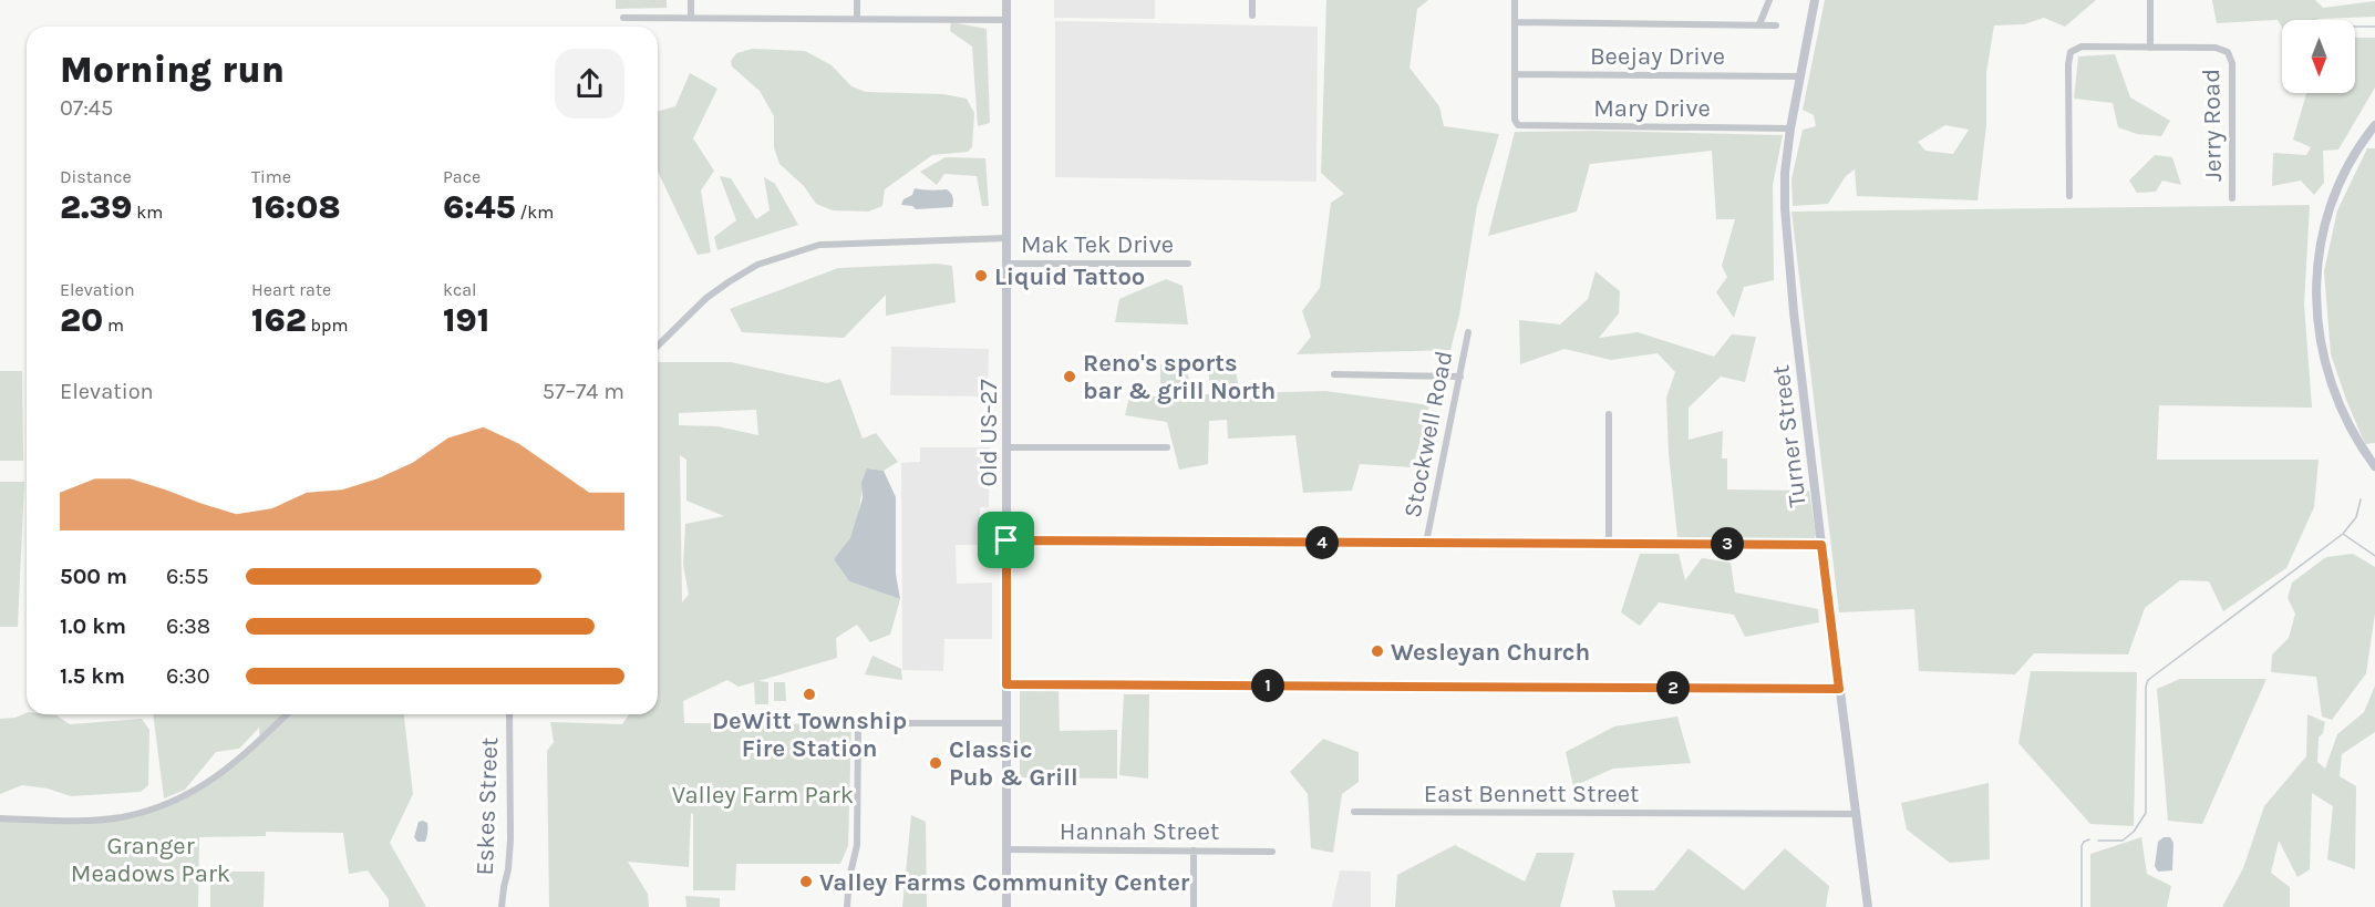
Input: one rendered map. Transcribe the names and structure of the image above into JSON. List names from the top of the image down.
{
  "streets": {
    "street": [
      "Beejay Drive",
      "Mary Drive",
      "Jerry Road",
      "Mak Tek Drive",
      "Old US-27",
      "Stockwell Road",
      "Turner Street",
      "East Bennett Street",
      "Eskes Street",
      "Hannah Street"
    ]
  },
  "crossings": [
    ["Beejay Drive", "Mary Drive"],
    ["Beejay Drive", "Turner Street"],
    ["Mary Drive", "Turner Street"],
    ["Mak Tek Drive", "Old US-27"],
    ["Old US-27", "Hannah Street"],
    ["Turner Street", "East Bennett Street"]
  ],
  "parks": ["Valley Farm Park", "Granger Meadows Park"],
  "places": [
    "Liquid Tattoo",
    "Reno's sports bar & grill North",
    "Wesleyan Church",
    "DeWitt Township Fire Station",
    "Classic Pub & Grill",
    "Valley Farms Community Center"
  ],
  "north": "bottom",
  "page": {
    "heading": ["Morning run", "07:45"],
    "stats": [
      ["Distance", "2.39 km"],
      ["Time", "16:08"],
      ["Pace", "6:45 /km"],
      ["Elevation", "20 m"],
      ["Heart rate", "162 bpm"],
      ["kcal", "191"]
    ],
    "chart": ["Elevation", "57–74 m"],
    "pins": [
      "4",
      "3",
      "1",
      "2"
    ],
    "list": [
      {
        "name": "500 m",
        "note": "6:55"
      },
      {
        "name": "1.0 km",
        "note": "6:38"
      },
      {
        "name": "1.5 km",
        "note": "6:30"
      }
    ]
  }
}
